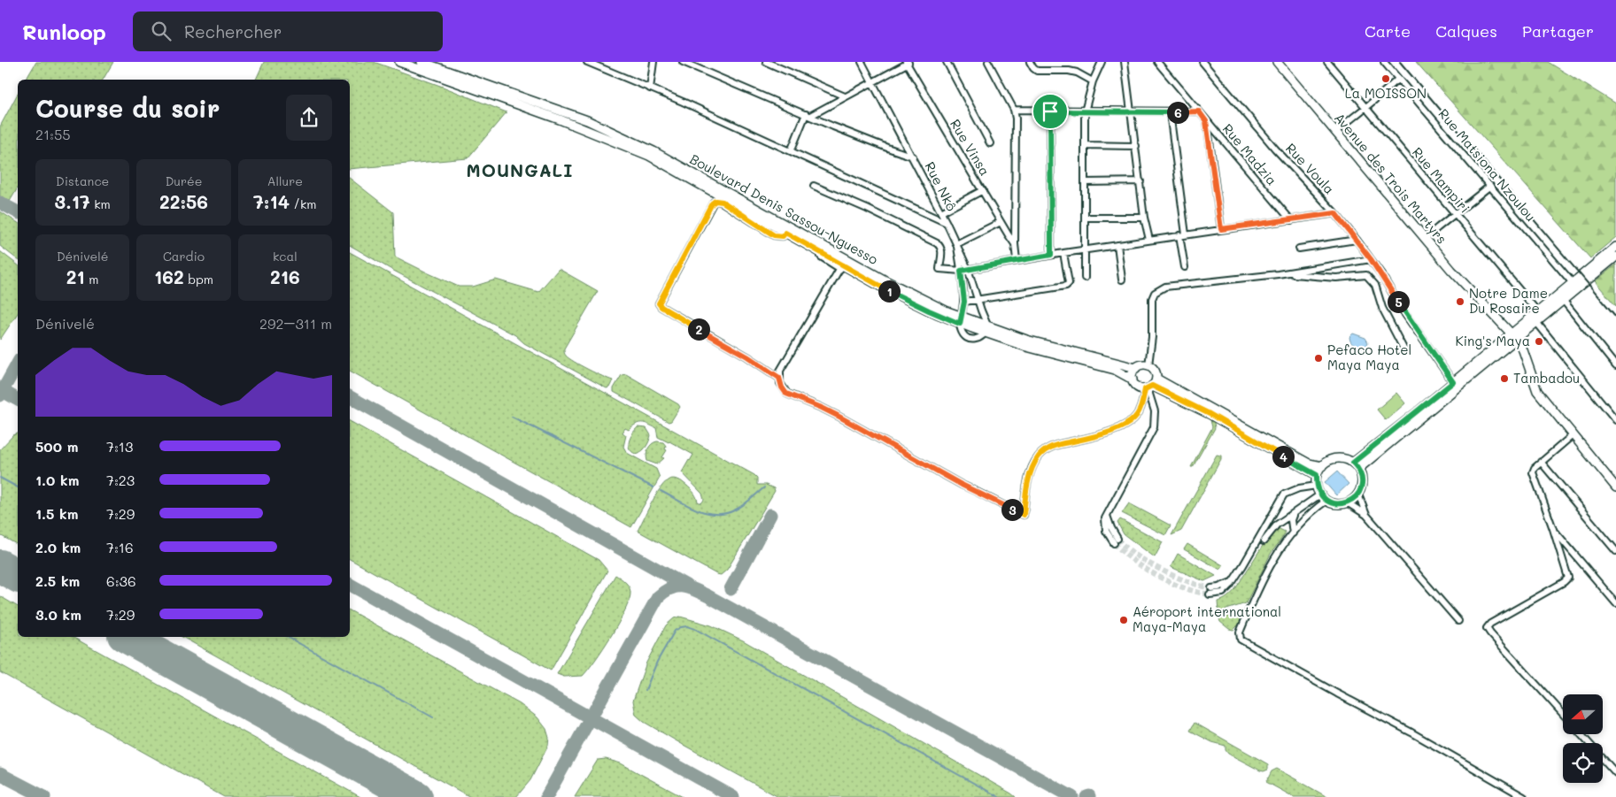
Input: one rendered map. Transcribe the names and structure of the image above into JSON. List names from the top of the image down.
{
  "streets": {
    "main road": ["Avenue des Trois Martyrs", "Boulevard Denis Sassou-Nguesso"],
    "street": [
      "Rue Vinsa",
      "Rue Madzia",
      "Rue Matsiona Nzoulou",
      "Rue Voula",
      "Rue Mampiri",
      "Rue Nkô"
    ]
  },
  "crossings": [
    ["Rue Nkô", "Boulevard Denis Sassou-Nguesso"]
  ],
  "districts": ["MOUNGALI"],
  "places": [
    "La MOISSON",
    "Notre Dame Du Rosaire",
    "King's Maya",
    "Pefaco Hotel Maya Maya",
    "Tambadou",
    "Aéroport international Maya-Maya"
  ],
  "north": "left",
  "page": {
    "header": "Runloop",
    "search": "Rechercher",
    "nav": ["Carte", "Calques", "Partager"],
    "heading": ["Course du soir", "21:55"],
    "pins": [
      "6",
      "1",
      "5",
      "2",
      "4",
      "3"
    ],
    "stats": [
      ["Distance", "3.17 km"],
      ["Durée", "22:56"],
      ["Allure", "7:14 /km"],
      ["Dénivelé", "21 m"],
      ["Cardio", "162 bpm"],
      ["kcal", "216"]
    ],
    "chart": ["Dénivelé", "292–311 m"],
    "list": [
      {
        "name": "500 m",
        "note": "7:13"
      },
      {
        "name": "1.0 km",
        "note": "7:23"
      },
      {
        "name": "1.5 km",
        "note": "7:29"
      },
      {
        "name": "2.0 km",
        "note": "7:16"
      },
      {
        "name": "2.5 km",
        "note": "6:36"
      },
      {
        "name": "3.0 km",
        "note": "7:29"
      }
    ]
  }
}
